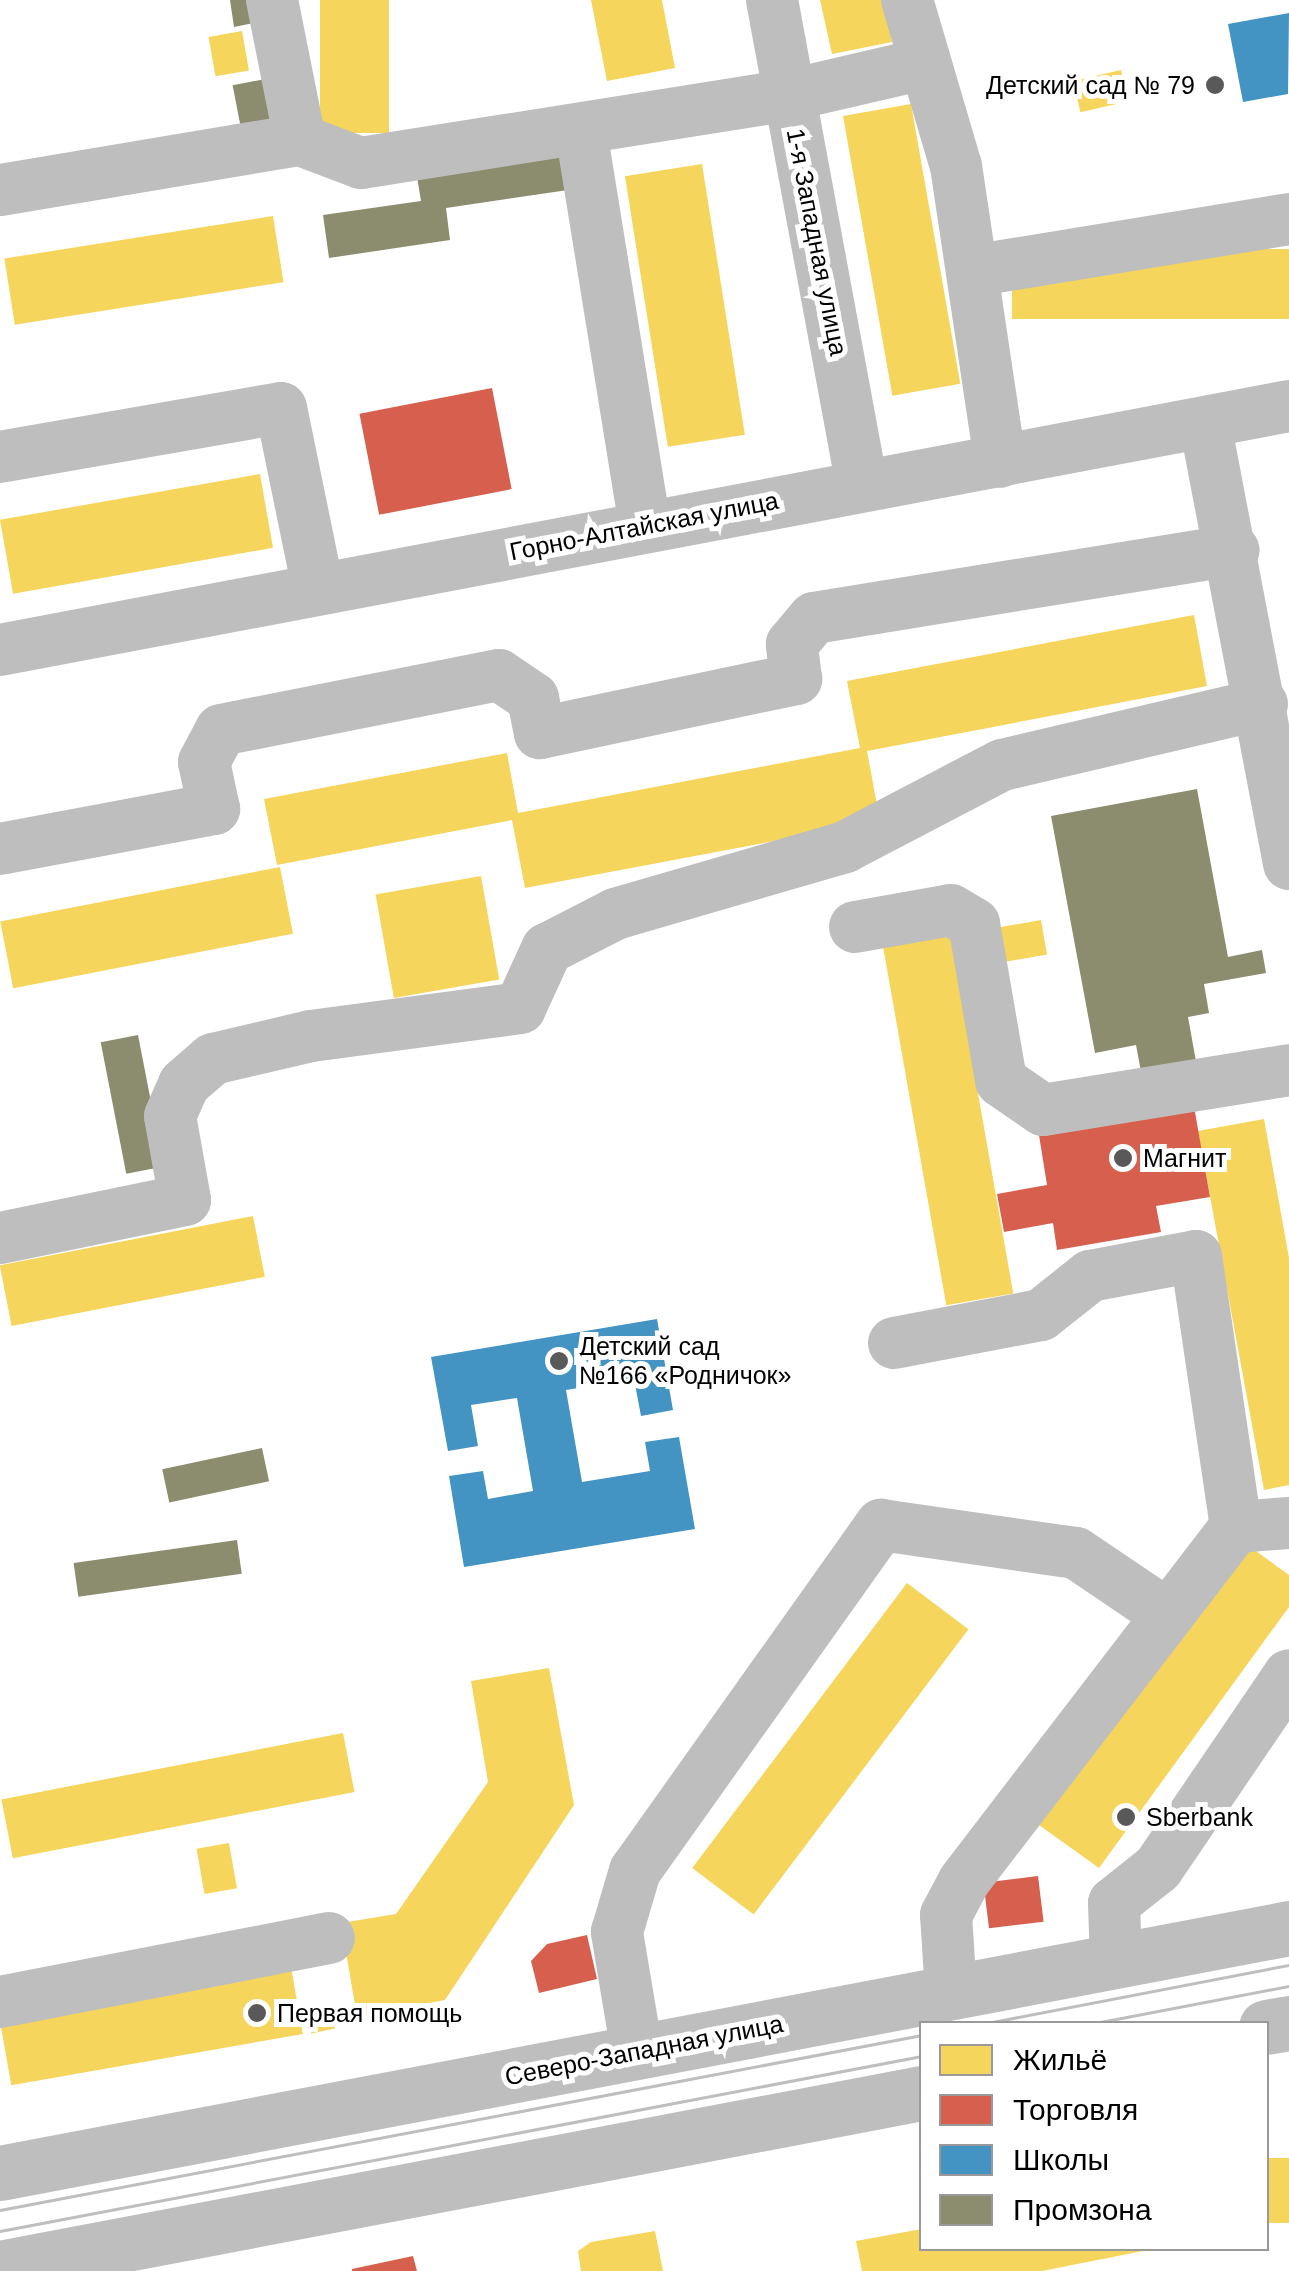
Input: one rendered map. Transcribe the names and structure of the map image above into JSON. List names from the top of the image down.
{
  "streets": {
    "main road": ["Северо-Западная улица"],
    "street": ["1-я Западная улица", "Горно-Алтайская улица"]
  },
  "crossings": [
    ["1-я Западная улица", "Горно-Алтайская улица"]
  ],
  "places": [
    "Детский сад № 79",
    "Магнит",
    "Детский сад №166 «Родничок»",
    "Sberbank",
    "Первая помощь"
  ],
  "legend": [
    "Жильё",
    "Торговля",
    "Школы",
    "Промзона"
  ]
}
